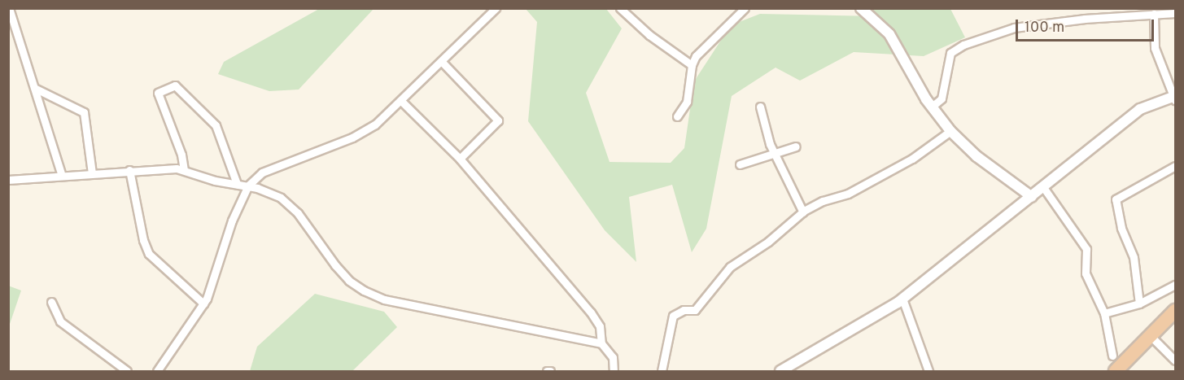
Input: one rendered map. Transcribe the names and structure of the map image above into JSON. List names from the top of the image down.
{
  "scale_bar": "100 m"
}
